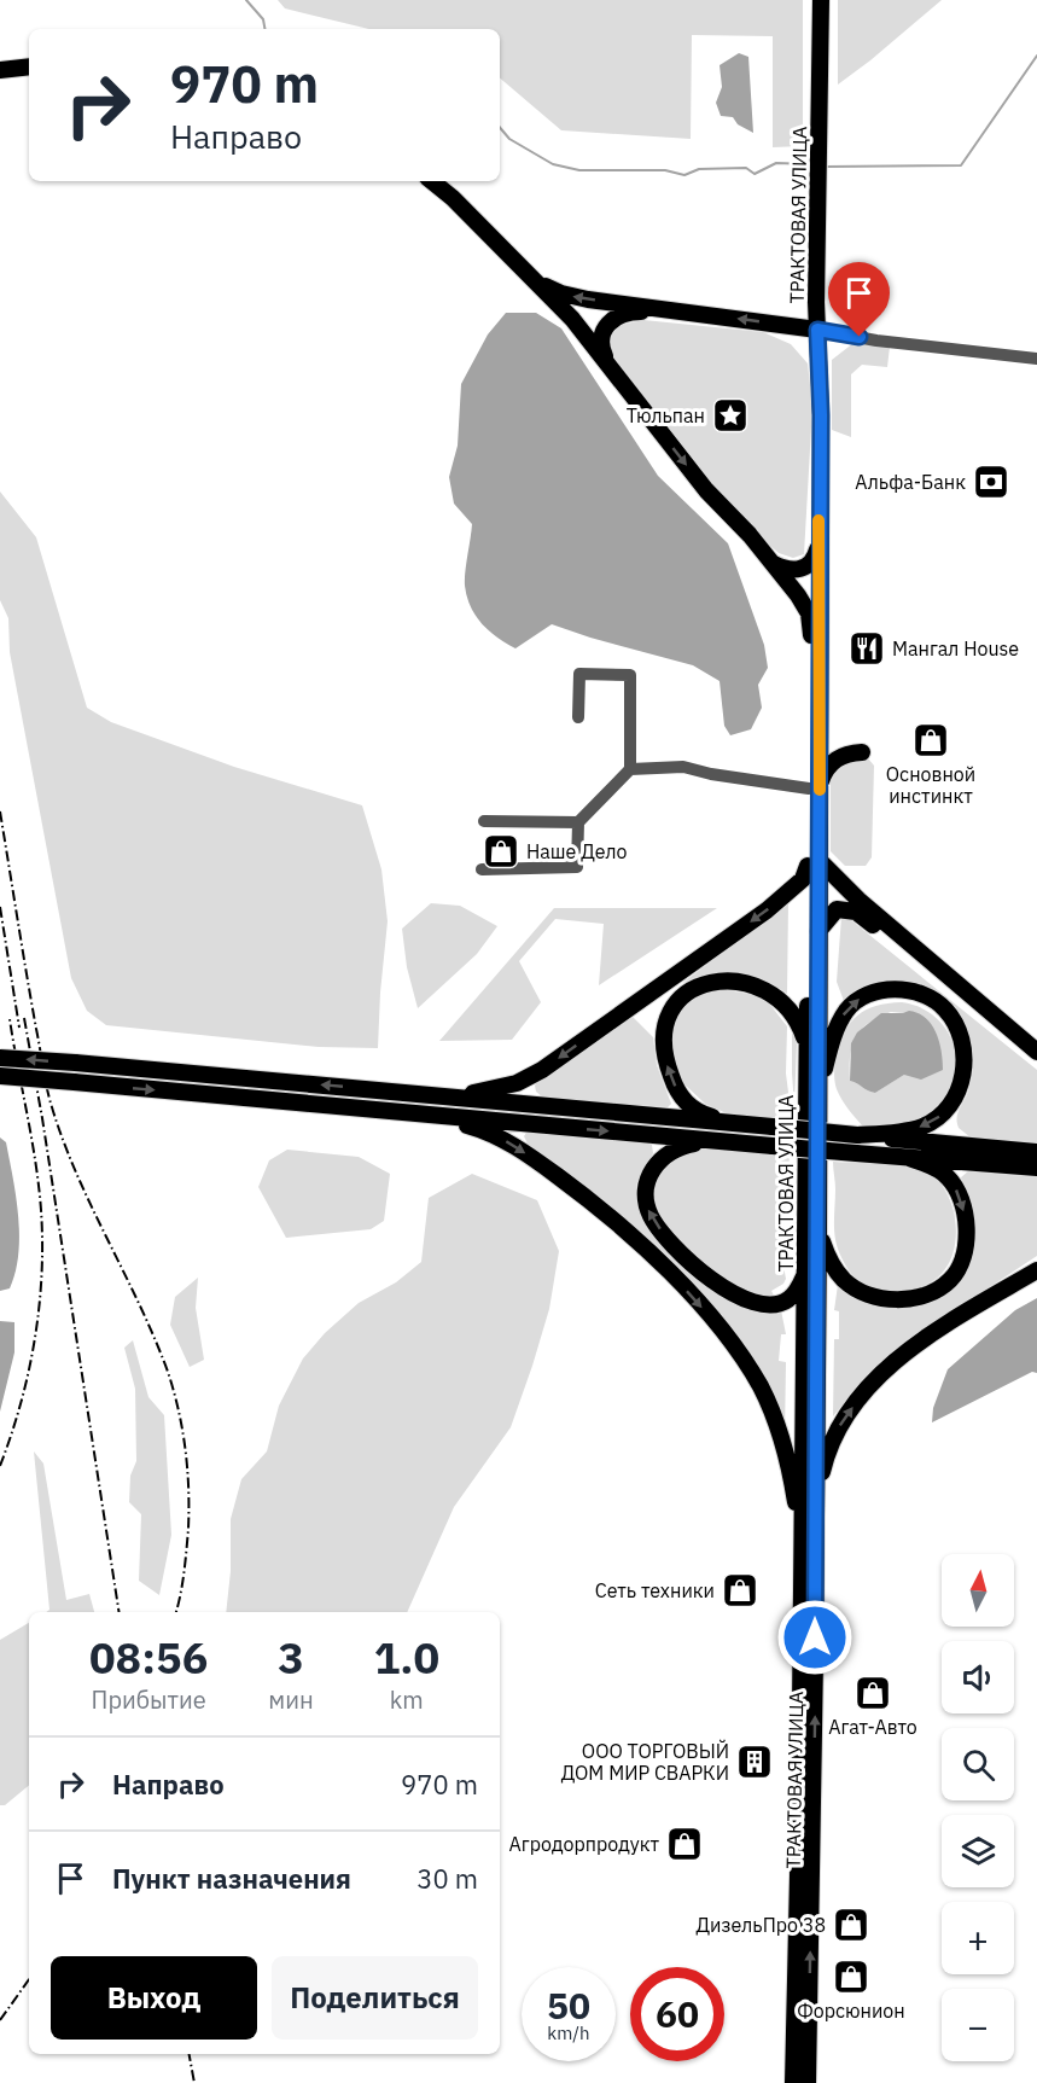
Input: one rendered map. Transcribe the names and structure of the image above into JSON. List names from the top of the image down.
{
  "streets": {
    "main road": ["ТРАКТОВАЯ УЛИЦА"]
  },
  "places": {
    "place": ["Тюльпан"],
    "bank": ["Альфа-Банк"],
    "restaurant": ["Мангал House"],
    "shop": [
      "Основной инстинкт",
      "Наше Дело",
      "Сеть техники",
      "Агат-Авто",
      "Агродорпродукт",
      "ДизельПро 38",
      "Форсюнион"
    ],
    "building": ["ООО ТОРГОВЫЙ ДОМ МИР СВАРКИ"]
  },
  "north": "top",
  "page": {
    "turn": ["970 m", "Направо"],
    "map_buttons": ["+", "−"],
    "eta": [
      "08:56",
      "Прибытие",
      "3",
      "мин",
      "1.0",
      "km"
    ],
    "list": [
      {
        "name": "Направо",
        "value": "970 m"
      },
      {
        "name": "Пункт назначения",
        "value": "30 m"
      }
    ],
    "buttons": ["Выход", "Поделиться"],
    "speed": "50 km/h",
    "limit": "60"
  }
}
